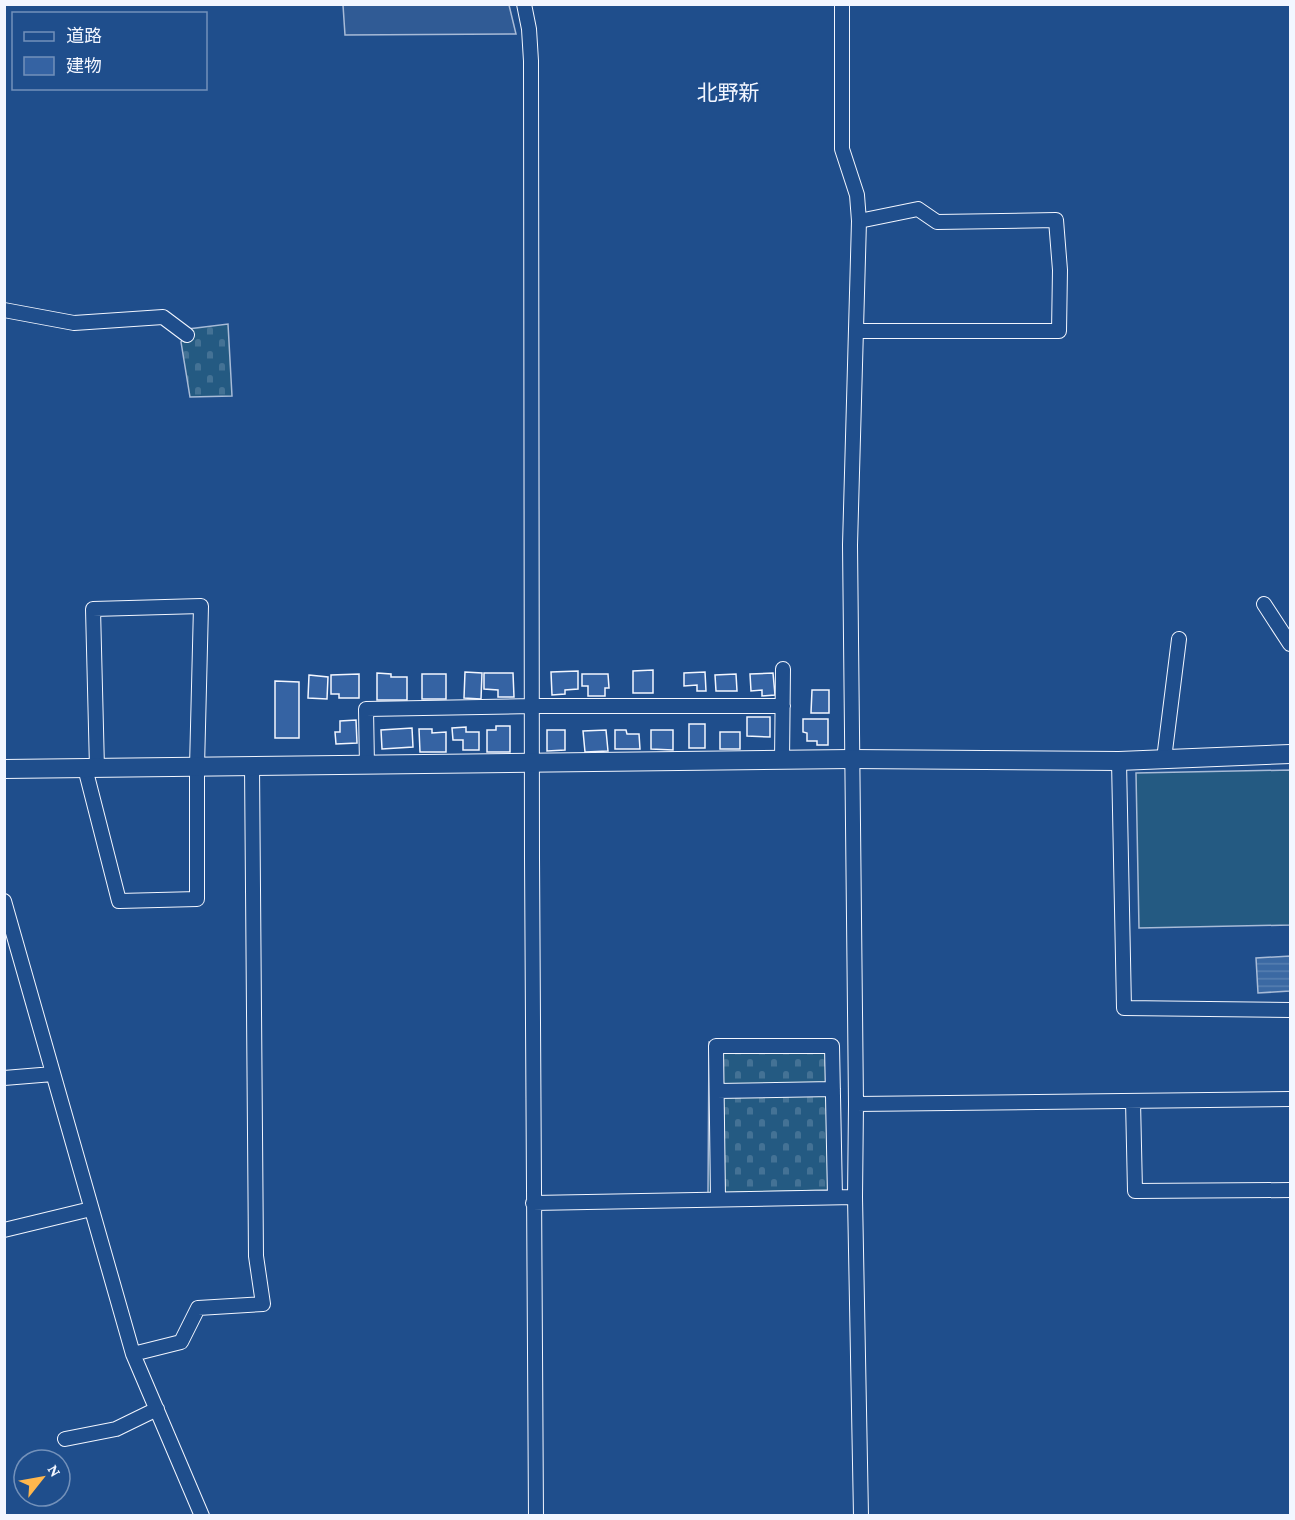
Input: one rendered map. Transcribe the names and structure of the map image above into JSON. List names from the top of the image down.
{
  "districts": ["北野新"],
  "legend": ["道路", "建物"],
  "north": "top right"
}
